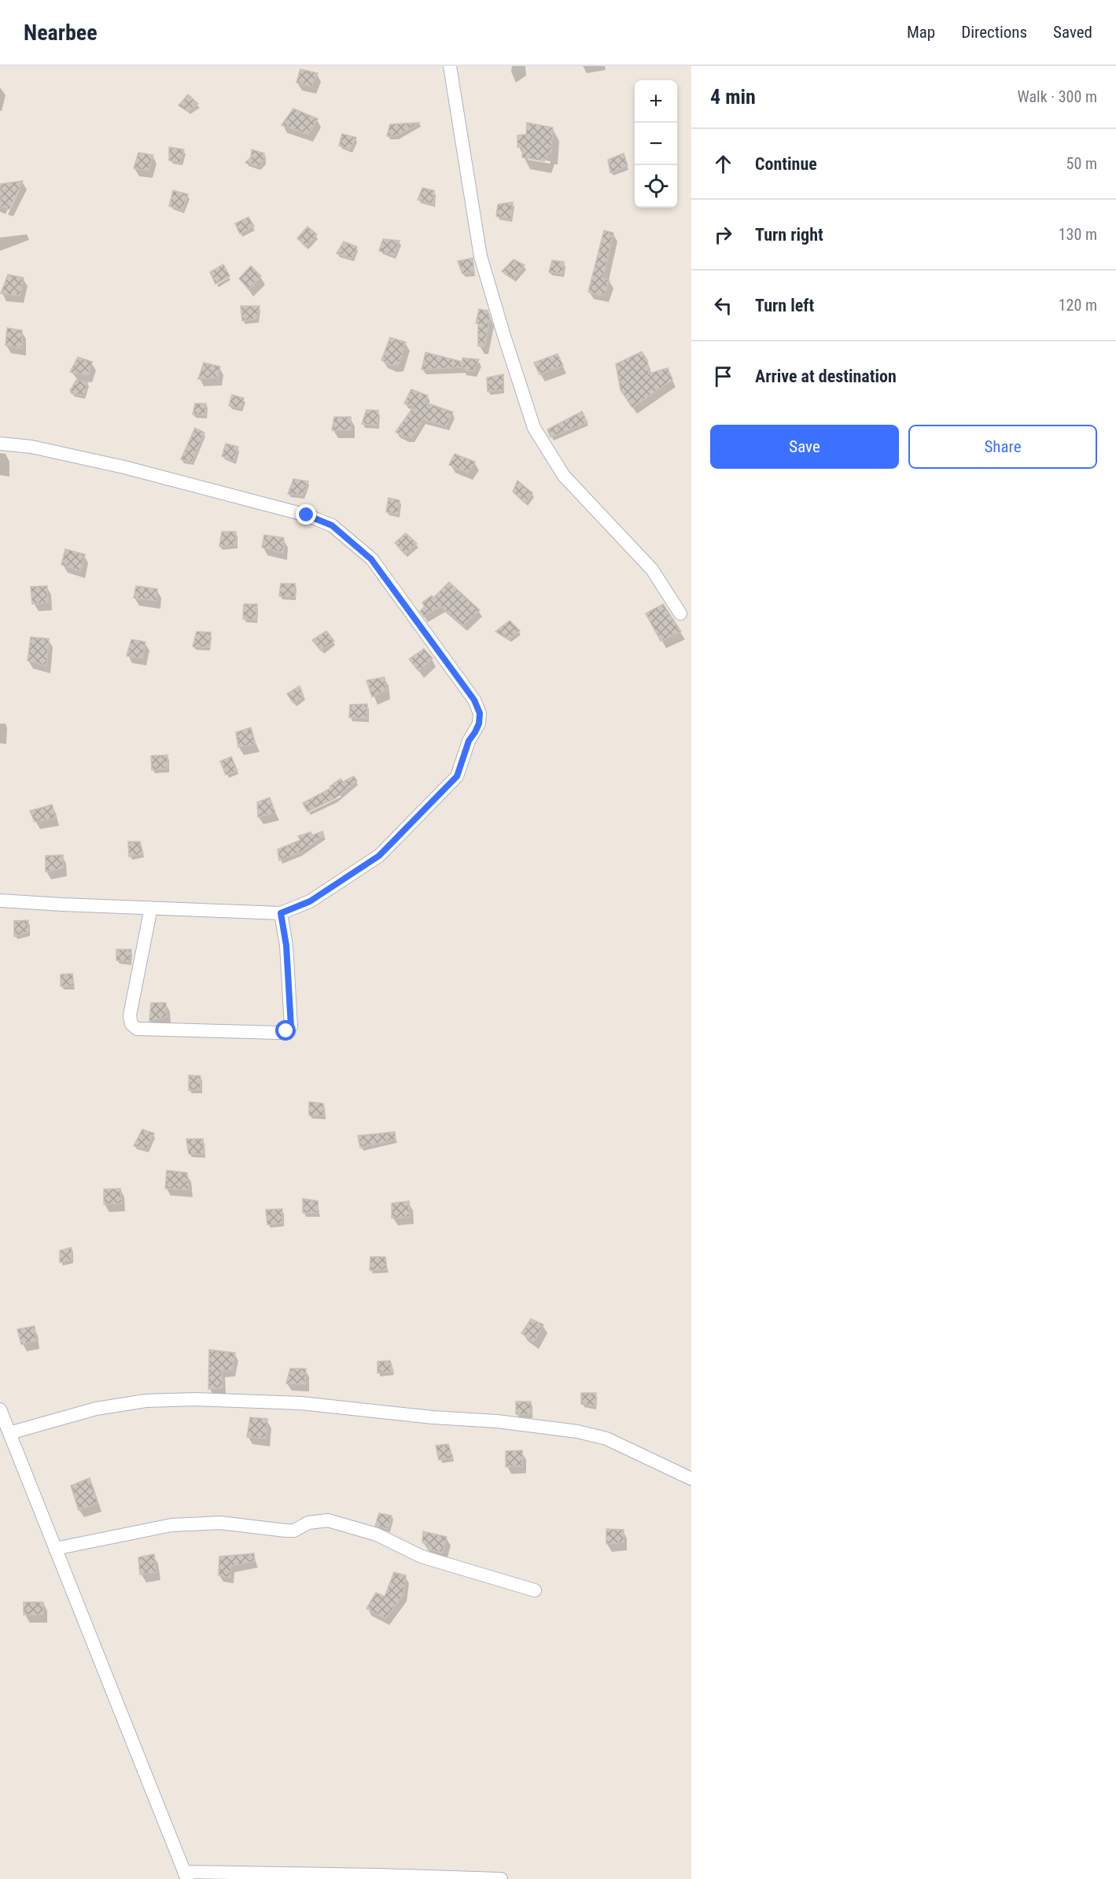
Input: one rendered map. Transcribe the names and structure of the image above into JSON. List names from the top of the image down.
{
  "page": {
    "header": "Nearbee",
    "nav": ["Map", "Directions", "Saved"],
    "heading": ["4 min", "Walk · 300 m"],
    "map_buttons": ["+", "−"],
    "list": [
      ["Continue", "50 m"],
      ["Turn right", "130 m"],
      ["Turn left", "120 m"],
      "Arrive at destination"
    ],
    "buttons": ["Save", "Share"]
  }
}
